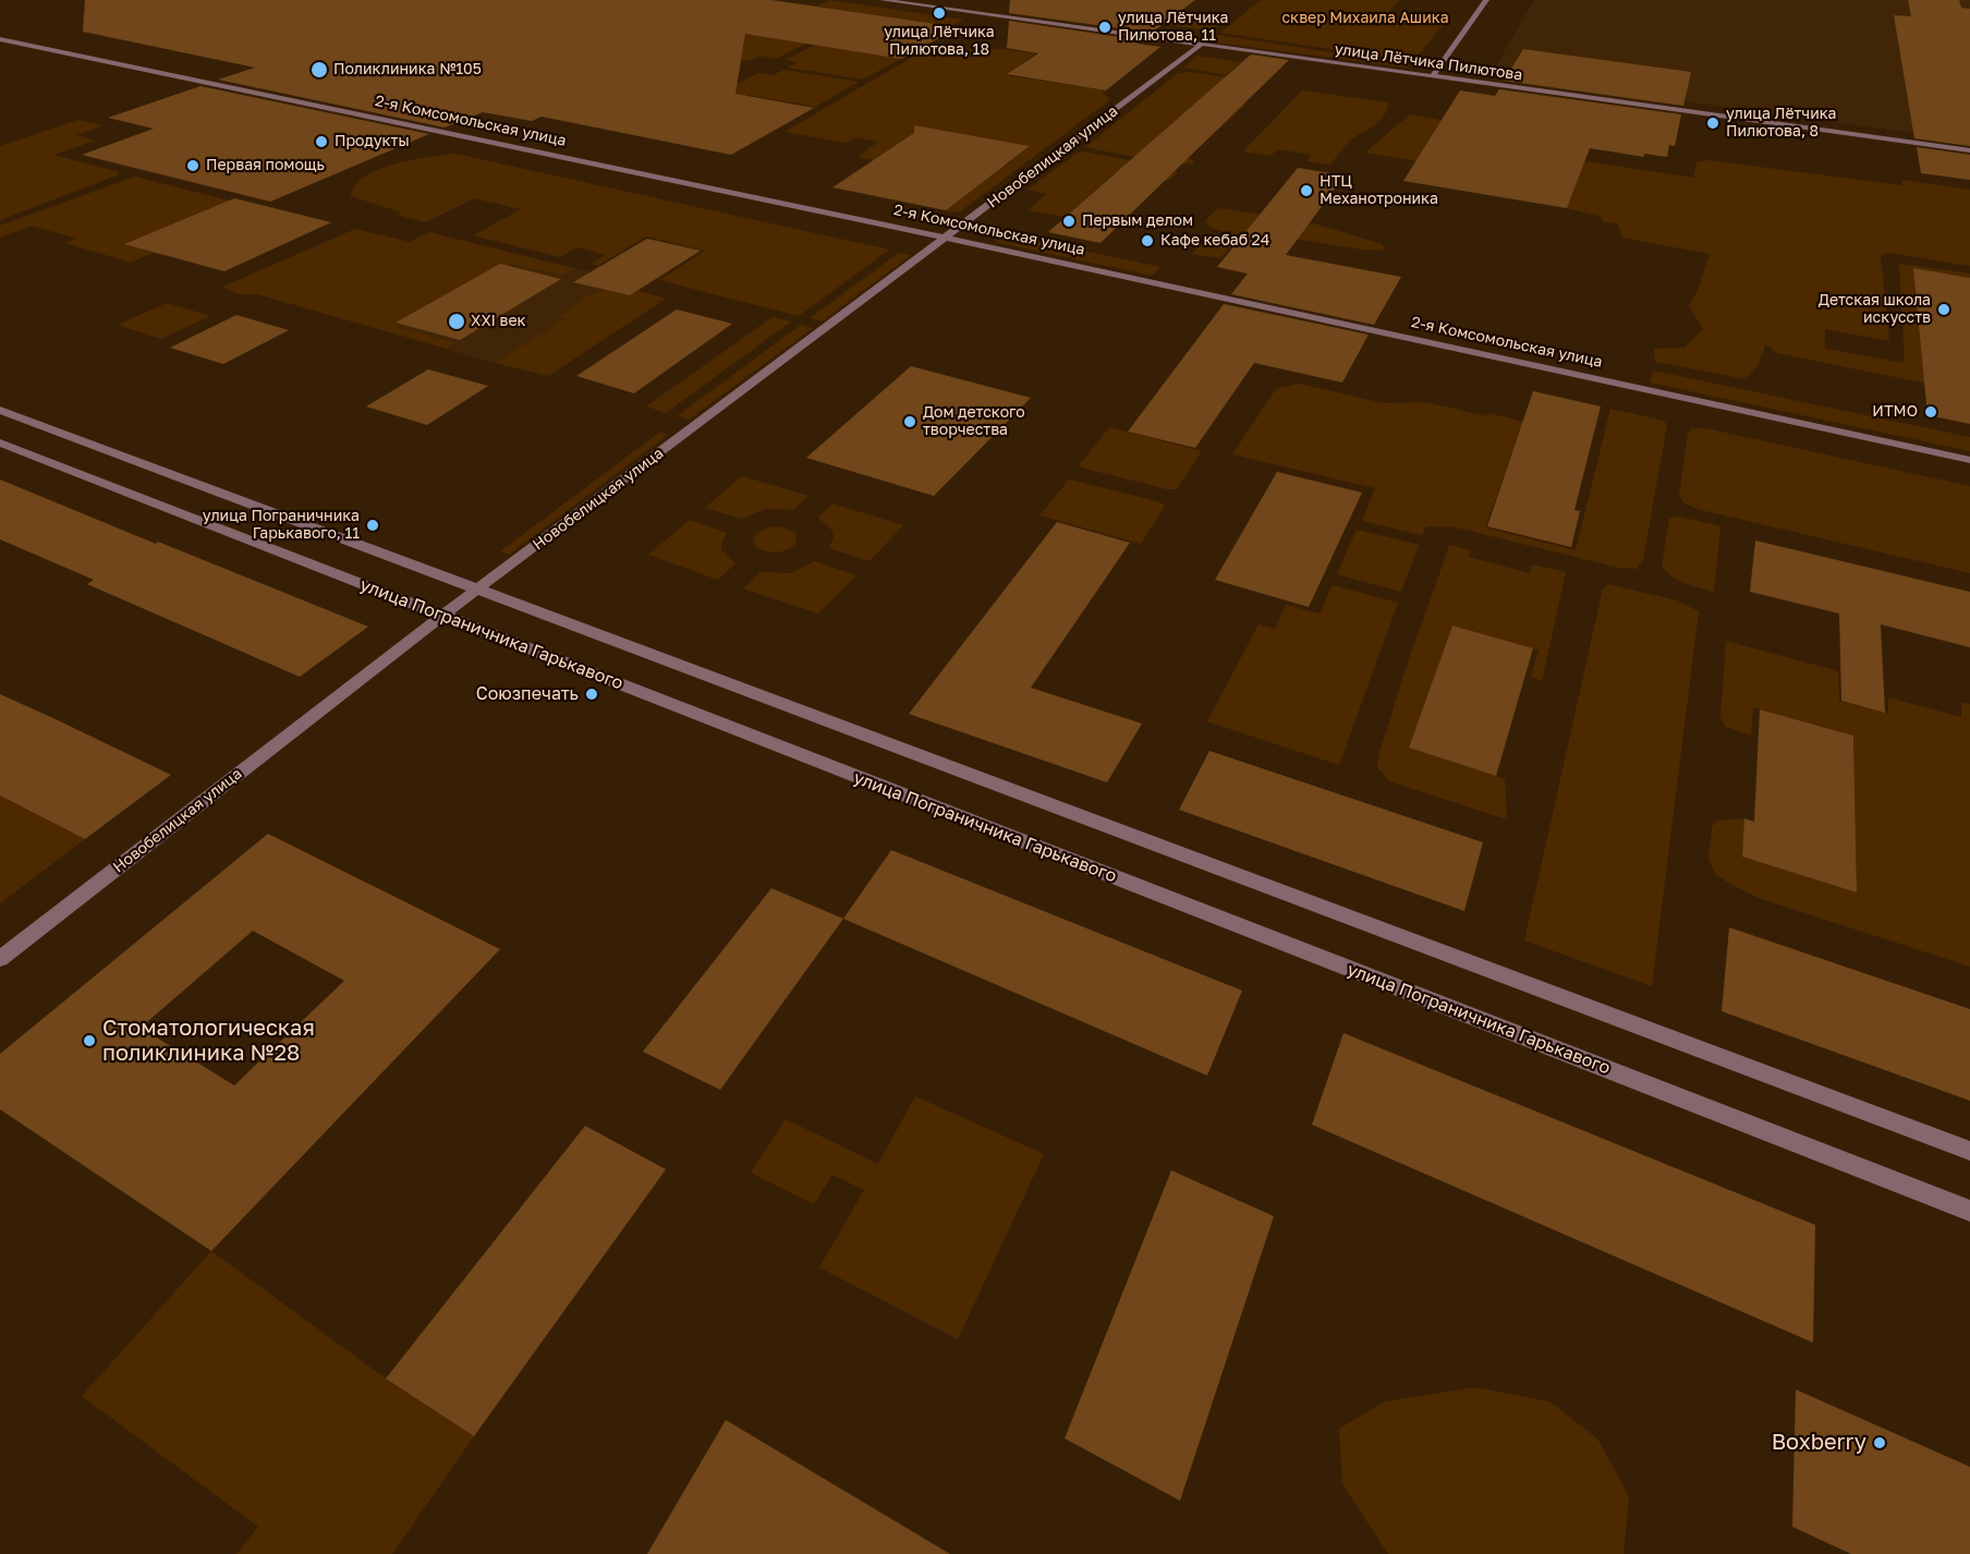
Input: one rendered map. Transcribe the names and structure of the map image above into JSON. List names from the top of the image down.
{
  "streets": {
    "street": [
      "улица Лётчика Пилютова",
      "2-я Комсомольская улица",
      "Новобелицкая улица",
      "улица Пограничника Гарькавого"
    ]
  },
  "crossings": [
    ["улица Лётчика Пилютова", "Новобелицкая улица"],
    ["2-я Комсомольская улица", "Новобелицкая улица"],
    ["Новобелицкая улица", "улица Пограничника Гарькавого"]
  ],
  "parks": ["сквер Михаила Ашика"],
  "places": [
    "улица Лётчика Пилютова, 18",
    "улица Лётчика Пилютова, 11",
    "Поликлиника №105",
    "улица Лётчика Пилютова, 8",
    "Продукты",
    "Первая помощь",
    "НТЦ Механотроника",
    "Первым делом",
    "Кафе кебаб 24",
    "Детская школа искусств",
    "XXI век",
    "ИТМО",
    "Дом детского творчества",
    "улица Пограничника Гарькавого, 11",
    "Союзпечать",
    "Стоматологическая поликлиника №28",
    "Boxberry"
  ]
}
